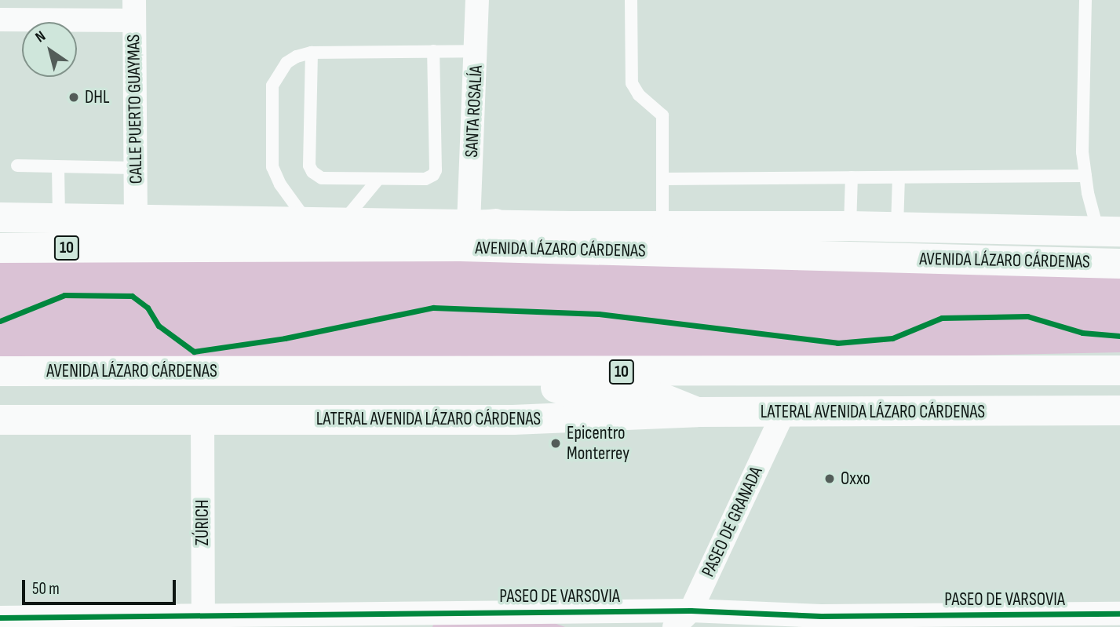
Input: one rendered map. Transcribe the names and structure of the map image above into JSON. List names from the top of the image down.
{
  "streets": {
    "main road": ["10", "AVENIDA LÁZARO CÁRDENAS", "LATERAL AVENIDA LÁZARO CÁRDENAS"],
    "street": [
      "CALLE PUERTO GUAYMAS",
      "SANTA ROSALÍA",
      "PASEO DE GRANADA",
      "ZÚRICH",
      "PASEO DE VARSOVIA"
    ]
  },
  "crossings": [
    ["LATERAL AVENIDA LÁZARO CÁRDENAS", "PASEO DE GRANADA"],
    ["LATERAL AVENIDA LÁZARO CÁRDENAS", "ZÚRICH"],
    ["PASEO DE GRANADA", "PASEO DE VARSOVIA"],
    ["ZÚRICH", "PASEO DE VARSOVIA"]
  ],
  "places": ["DHL", "Epicentro Monterrey", "Oxxo"],
  "scale_bar": "50 m",
  "north": "top left"
}
